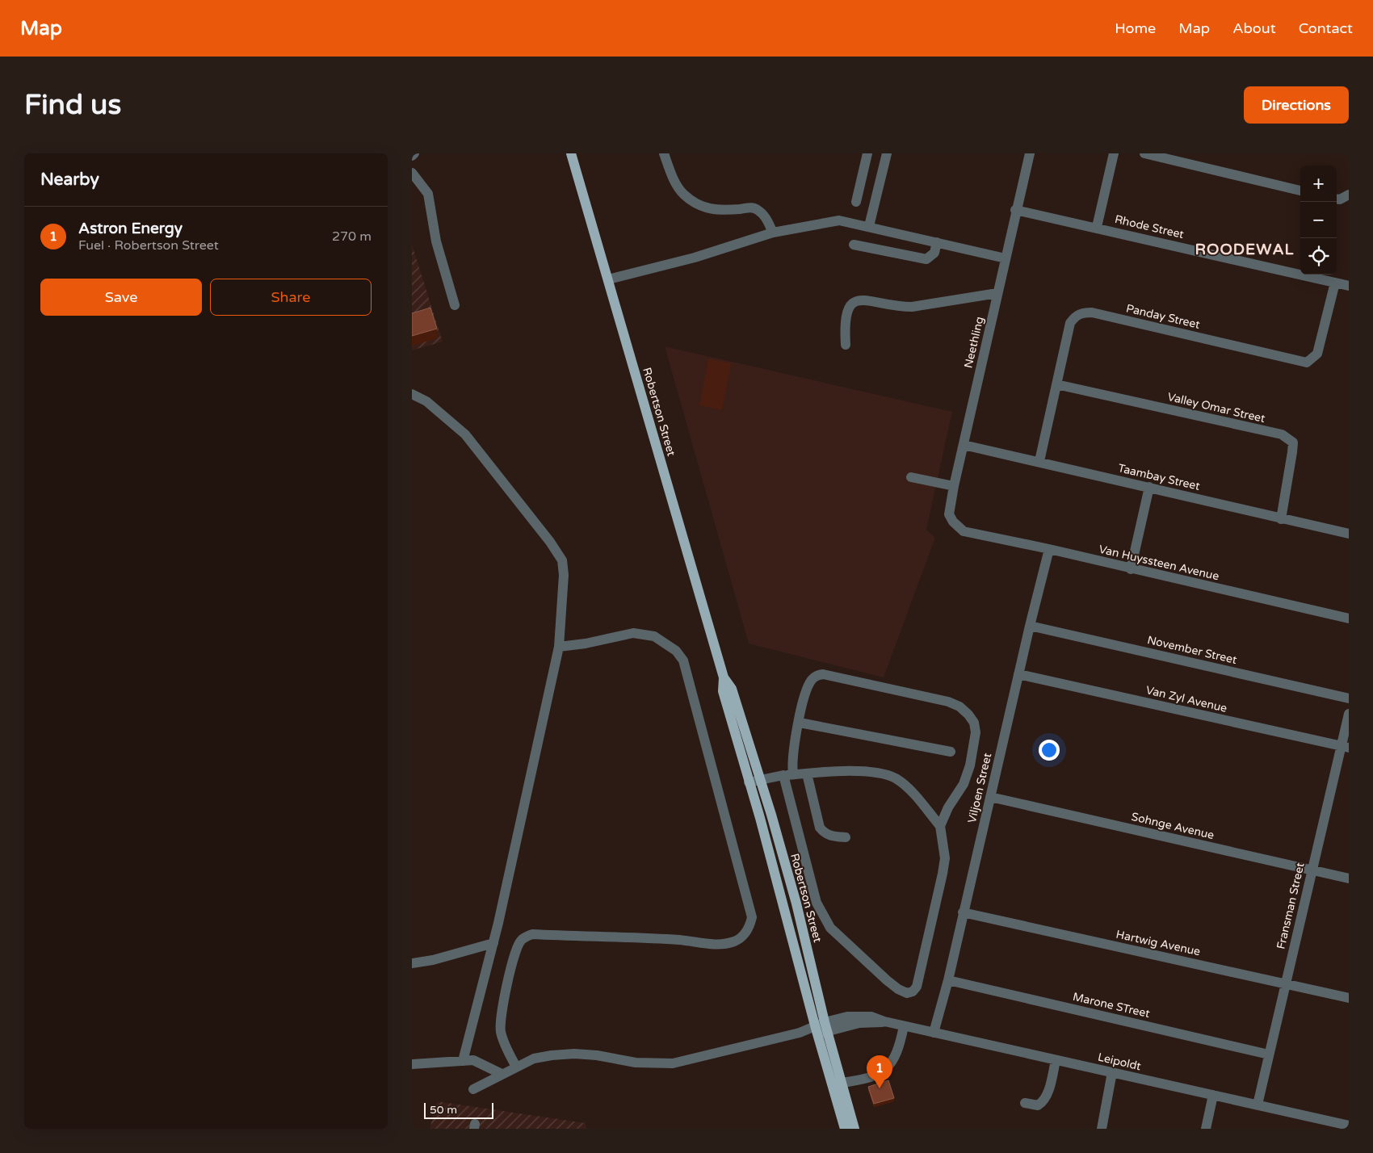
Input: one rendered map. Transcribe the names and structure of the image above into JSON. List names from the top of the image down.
{
  "streets": {
    "main road": ["Robertson Street"],
    "street": [
      "Rhode Street",
      "Panday Street",
      "Neethling",
      "Valley Omar Street",
      "Taambay Street",
      "Van Huyssteen Avenue",
      "November Street",
      "Van Zyl Avenue",
      "Viljoen Street",
      "Sohnge Avenue",
      "Fransman Street",
      "Hartwig Avenue",
      "Marone STreet",
      "Leipoldt"
    ]
  },
  "crossings": [
    ["Rhode Street", "Panday Street"],
    ["Rhode Street", "Neethling"],
    ["Panday Street", "Valley Omar Street"],
    ["Panday Street", "Taambay Street"],
    ["Neethling", "Taambay Street"],
    ["Neethling", "Van Huyssteen Avenue"],
    ["Valley Omar Street", "Taambay Street"],
    ["Robertson Street", "Leipoldt"],
    ["Van Huyssteen Avenue", "Viljoen Street"],
    ["November Street", "Viljoen Street"],
    ["Van Zyl Avenue", "Viljoen Street"],
    ["Van Zyl Avenue", "Fransman Street"],
    ["Viljoen Street", "Sohnge Avenue"],
    ["Viljoen Street", "Hartwig Avenue"],
    ["Viljoen Street", "Marone STreet"],
    ["Viljoen Street", "Leipoldt"],
    ["Sohnge Avenue", "Fransman Street"],
    ["Fransman Street", "Hartwig Avenue"],
    ["Fransman Street", "Marone STreet"],
    ["Fransman Street", "Leipoldt"]
  ],
  "districts": ["ROODEWAL"],
  "scale_bar": "50 m",
  "page": {
    "header": "Map",
    "nav": [
      "Home",
      "Map",
      "About",
      "Contact"
    ],
    "buttons": [
      "Directions",
      ["Save", "Share"]
    ],
    "title": "Find us",
    "heading": "Nearby",
    "map_buttons": ["+", "−"],
    "list": [
      {
        "mark": "1",
        "name": "Astron Energy",
        "note": "Fuel · Robertson Street",
        "value": "270 m"
      }
    ],
    "pins": "1",
    "scale": "50 m"
  }
}
